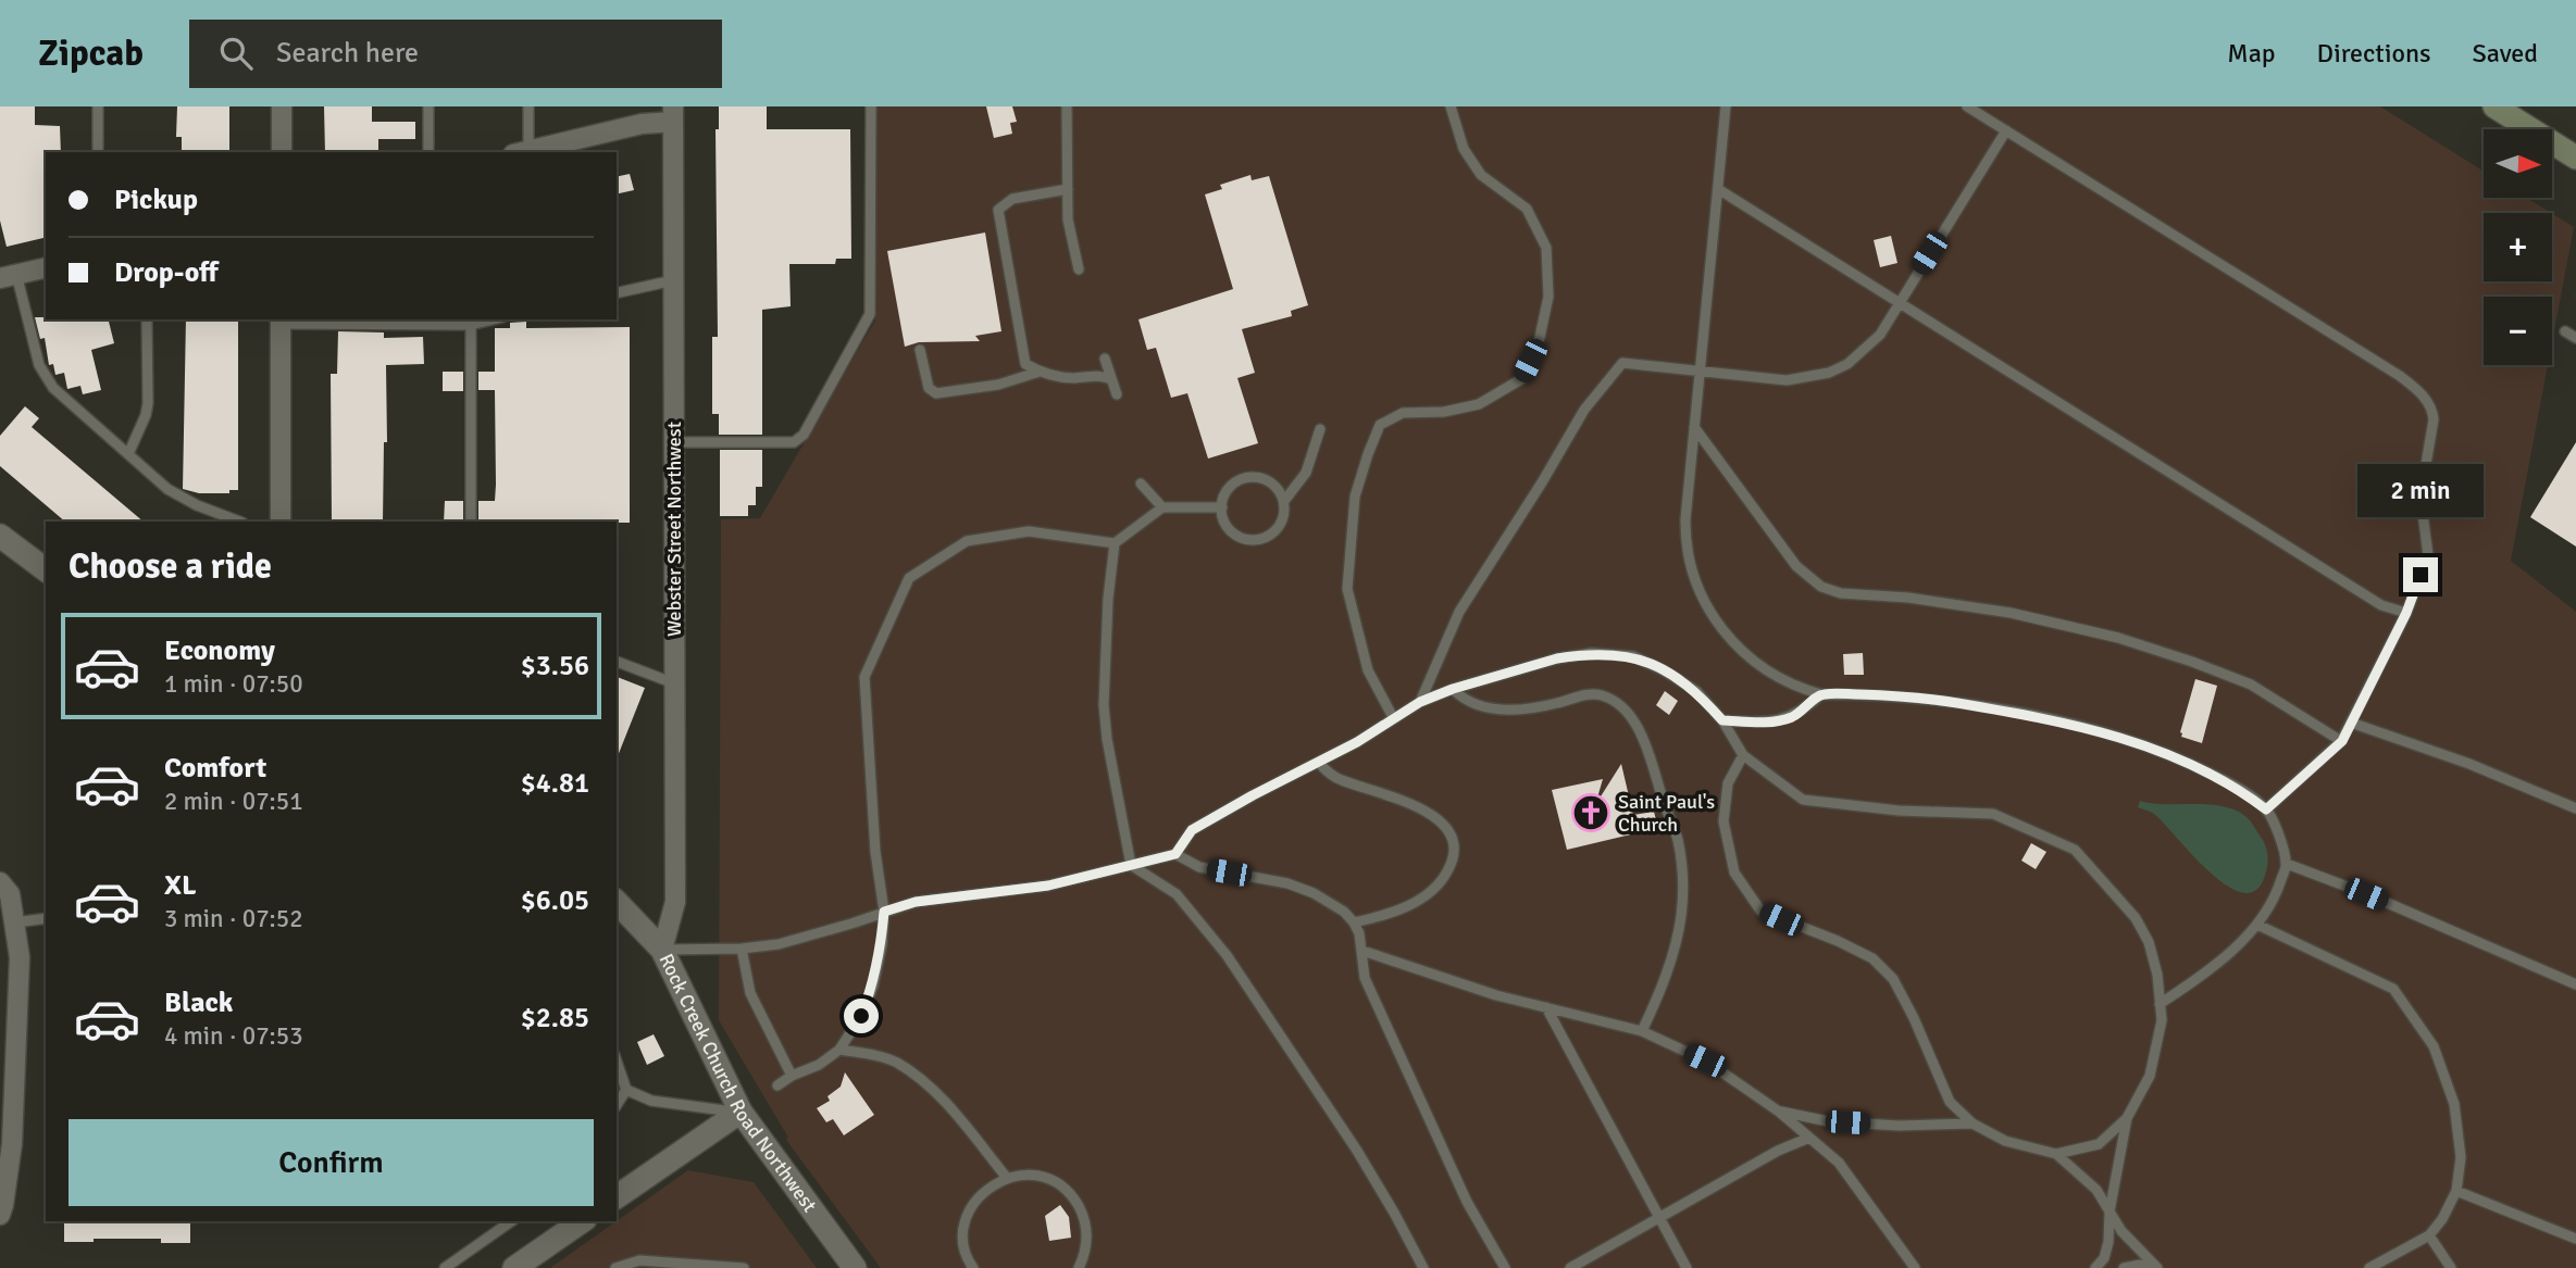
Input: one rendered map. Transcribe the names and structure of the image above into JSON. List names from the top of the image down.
{
  "streets": {
    "street": ["Webster Street Northwest", "Rock Creek Church Road Northwest"]
  },
  "crossings": [
    ["Webster Street Northwest", "Rock Creek Church Road Northwest"]
  ],
  "places": {
    "church": ["Saint Paul's Church"]
  },
  "north": "right",
  "page": {
    "header": "Zipcab",
    "search": "Search here",
    "nav": ["Map", "Directions", "Saved"],
    "map_buttons": ["+", "−"],
    "banner": ["Pickup", "Drop-off"],
    "bubble": "2 min",
    "heading": "Choose a ride",
    "list": [
      {
        "name": "Economy",
        "note": "1 min · 07:50",
        "value": "$3.56"
      },
      {
        "name": "Comfort",
        "note": "2 min · 07:51",
        "value": "$4.81"
      },
      {
        "name": "XL",
        "note": "3 min · 07:52",
        "value": "$6.05"
      },
      {
        "name": "Black",
        "note": "4 min · 07:53",
        "value": "$2.85"
      }
    ],
    "buttons": "Confirm"
  }
}
